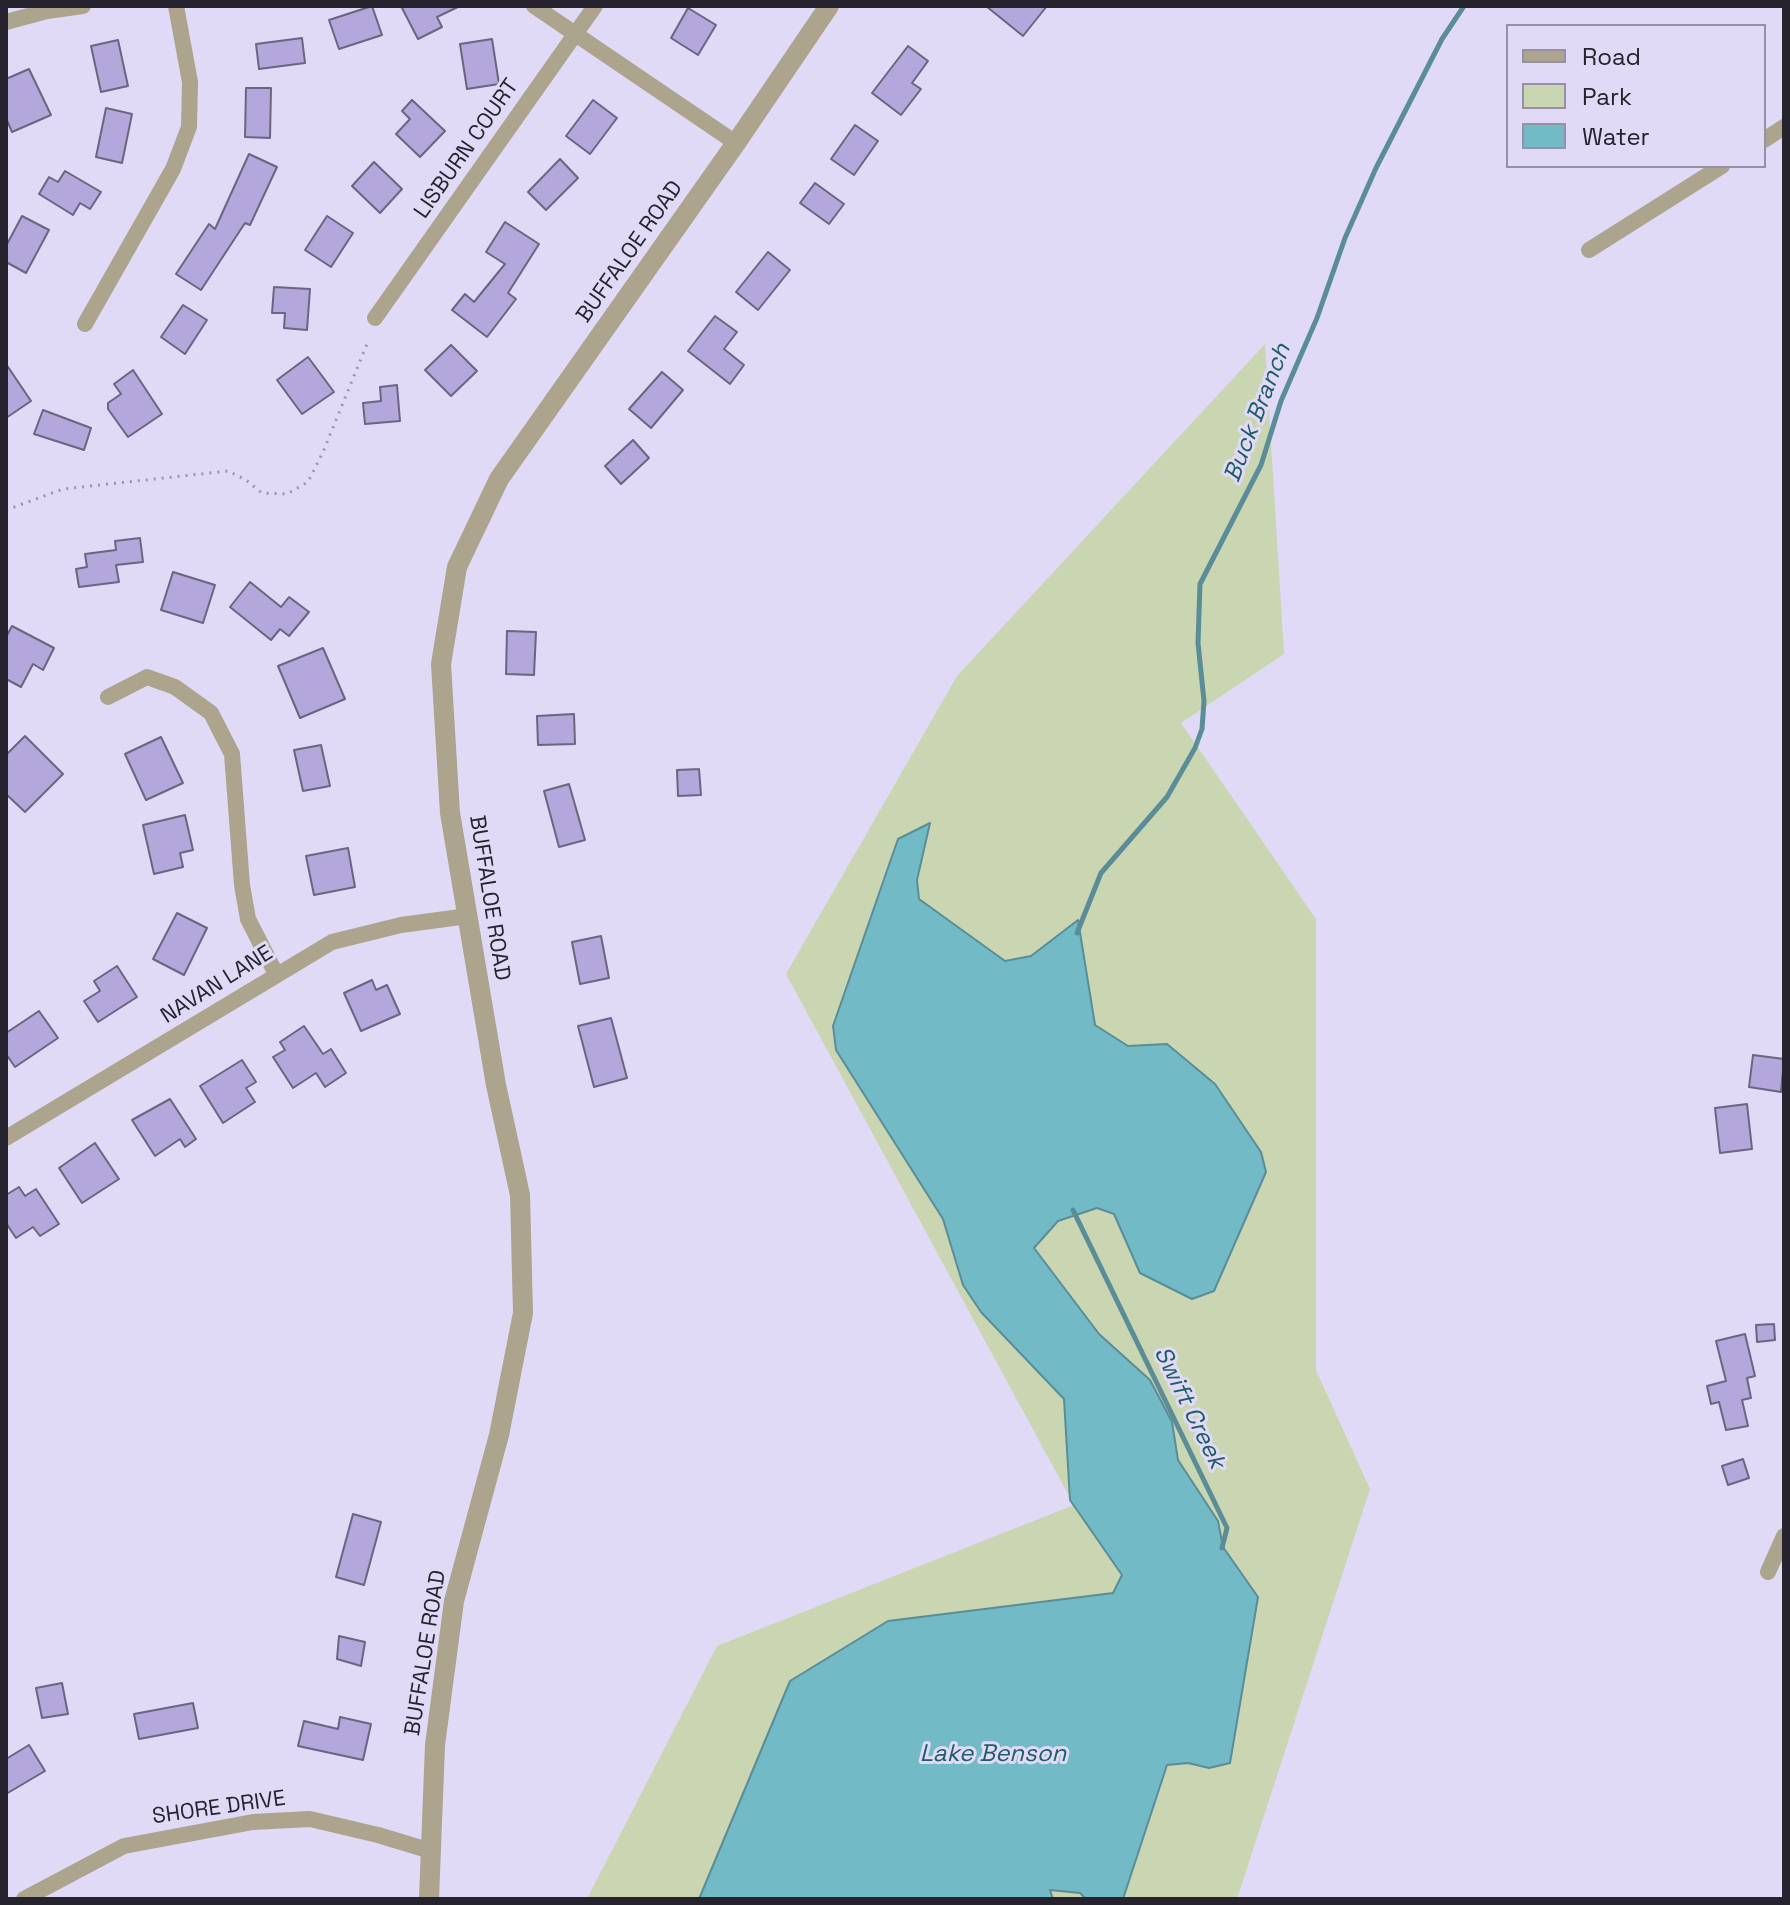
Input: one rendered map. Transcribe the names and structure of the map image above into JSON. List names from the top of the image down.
{
  "streets": {
    "street": [
      "LISBURN COURT",
      "BUFFALOE ROAD",
      "NAVAN LANE",
      "SHORE DRIVE"
    ]
  },
  "crossings": [
    ["BUFFALOE ROAD", "NAVAN LANE"],
    ["BUFFALOE ROAD", "SHORE DRIVE"]
  ],
  "water": ["Buck Branch", "Swift Creek", "Lake Benson"],
  "legend": ["Road", "Park", "Water"]
}
